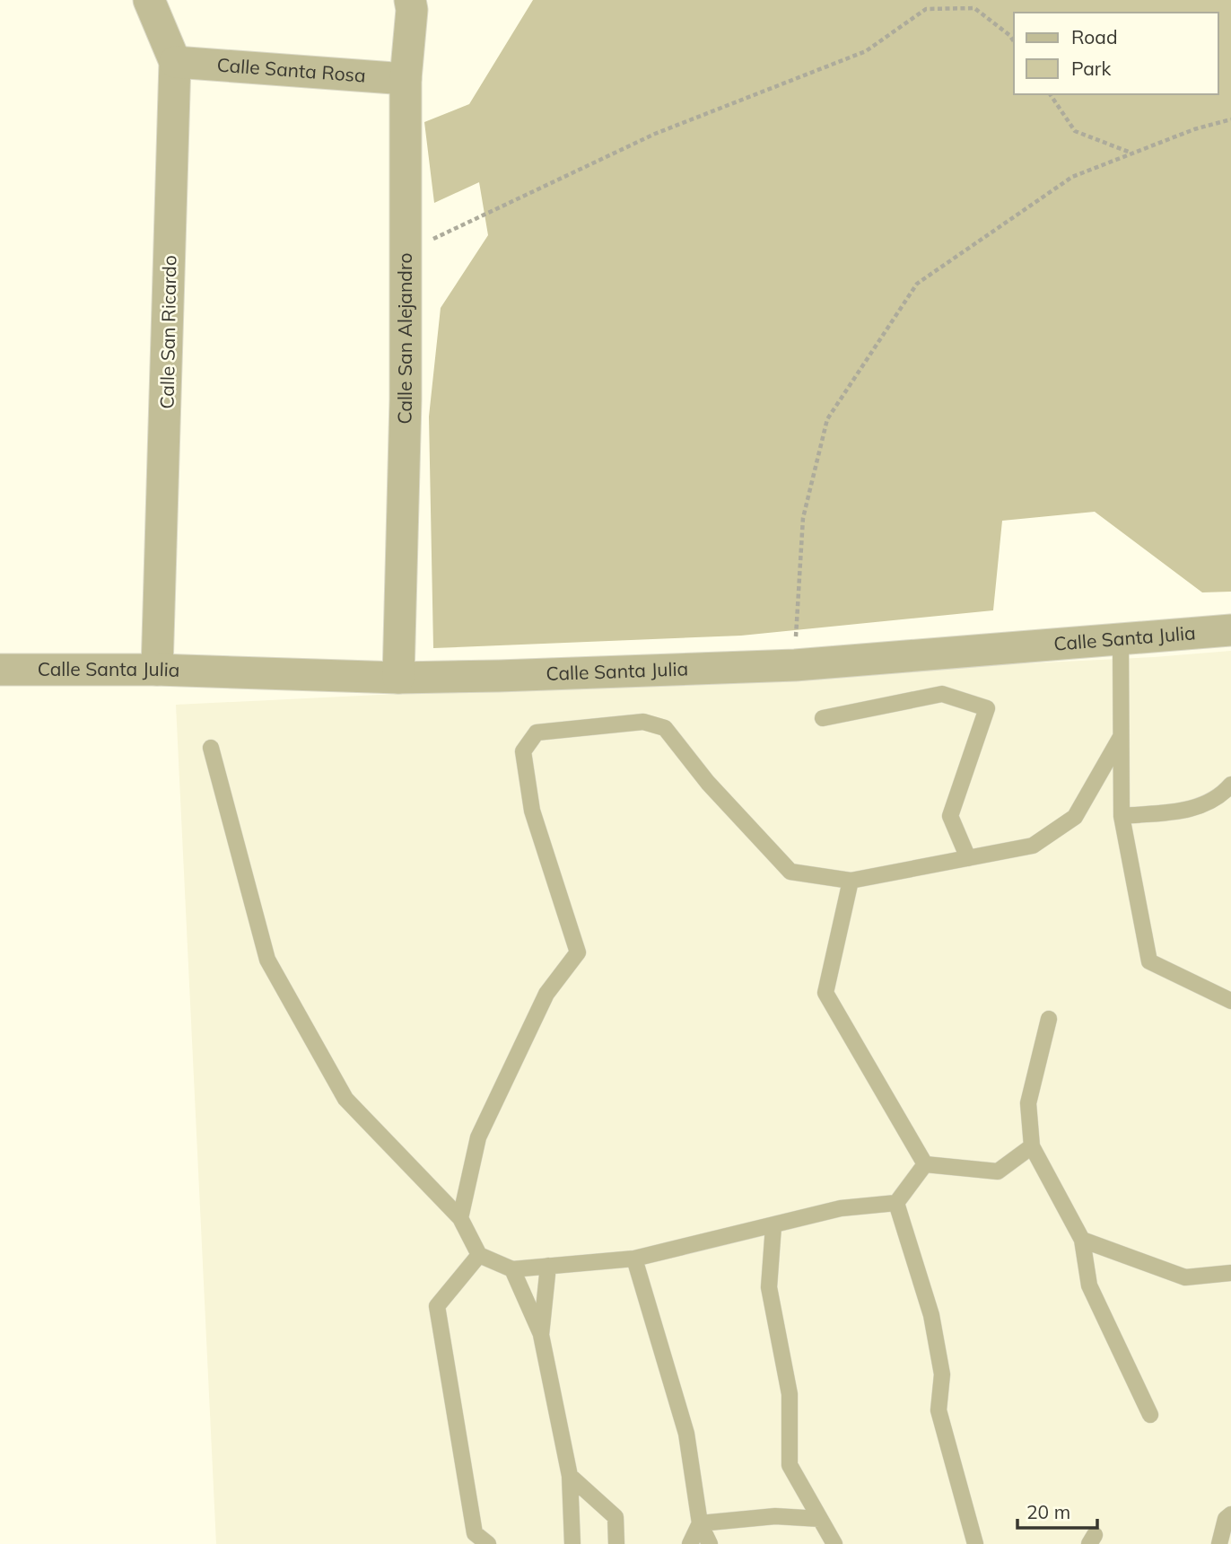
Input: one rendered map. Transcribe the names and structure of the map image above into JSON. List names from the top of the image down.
{
  "streets": {
    "street": [
      "Calle Santa Rosa",
      "Calle San Ricardo",
      "Calle San Alejandro",
      "Calle Santa Julia"
    ]
  },
  "crossings": [
    ["Calle Santa Rosa", "Calle San Ricardo"],
    ["Calle Santa Rosa", "Calle San Alejandro"],
    ["Calle San Ricardo", "Calle Santa Julia"],
    ["Calle San Alejandro", "Calle Santa Julia"]
  ],
  "legend": ["Road", "Park"],
  "scale_bar": "20 m"
}
